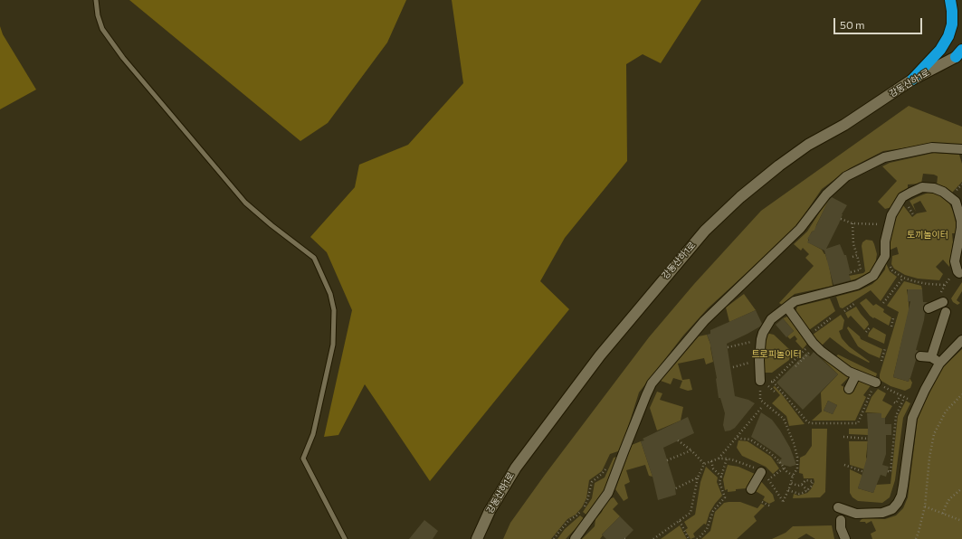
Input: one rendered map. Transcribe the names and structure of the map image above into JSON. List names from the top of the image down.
{
  "streets": {
    "street": ["강동산하1로"]
  },
  "parks": ["토끼놀이터", "트로피놀이터"],
  "scale_bar": "50 m"
}
